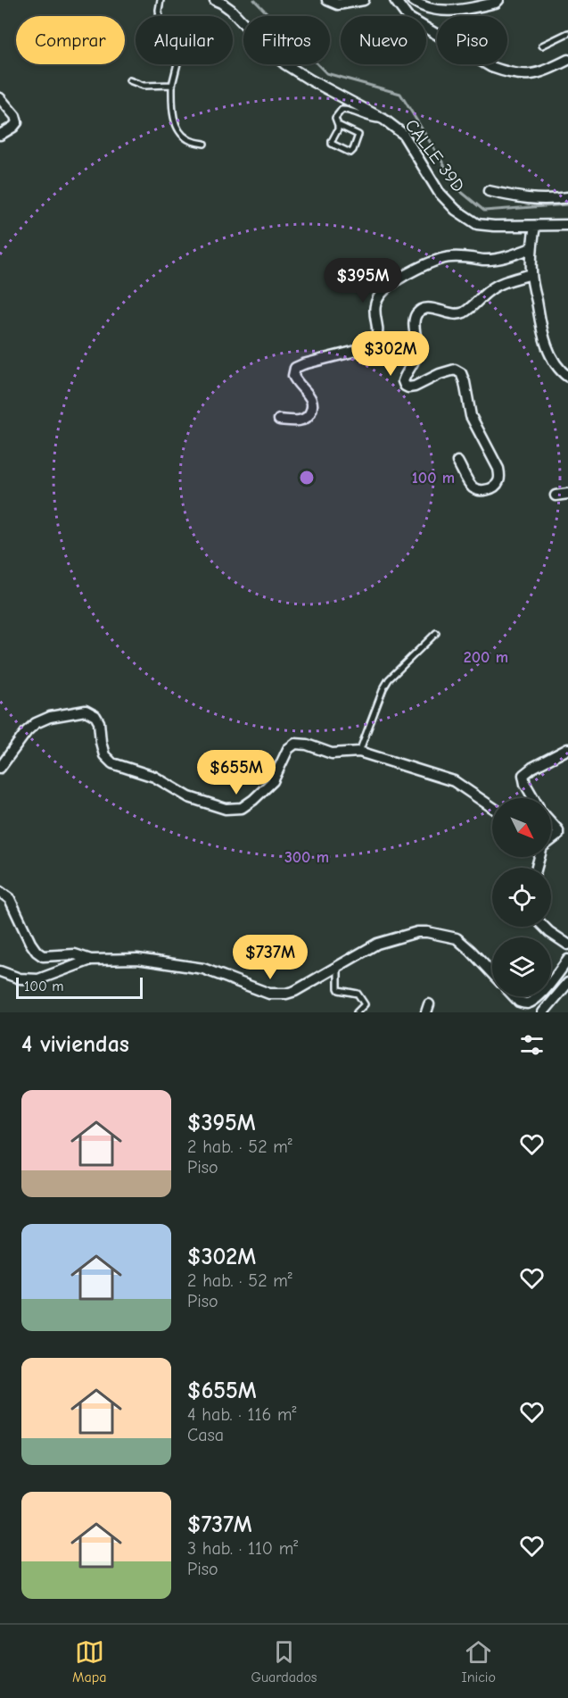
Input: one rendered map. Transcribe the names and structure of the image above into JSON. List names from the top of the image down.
{
  "streets": {
    "street": ["CALLE 39D"]
  },
  "scale_bar": "100 m",
  "north": "bottom right",
  "page": {
    "chip": [
      "Comprar",
      "Alquilar",
      "Filtros",
      "Nuevo",
      "Piso"
    ],
    "price": [
      "$395M",
      "$302M",
      "$655M",
      "$737M"
    ],
    "scale": "100 m",
    "heading": "4 viviendas",
    "list": [
      {
        "name": "$395M",
        "note": "2 hab. · 52 m² · Piso"
      },
      {
        "name": "$302M",
        "note": "2 hab. · 52 m² · Piso"
      },
      {
        "name": "$655M",
        "note": "4 hab. · 116 m² · Casa"
      },
      {
        "name": "$737M",
        "note": "3 hab. · 110 m² · Piso"
      }
    ],
    "tabs": ["Mapa", "Guardados", "Inicio"]
  },
  "rings": ["100 m", "200 m", "300 m"]
}
